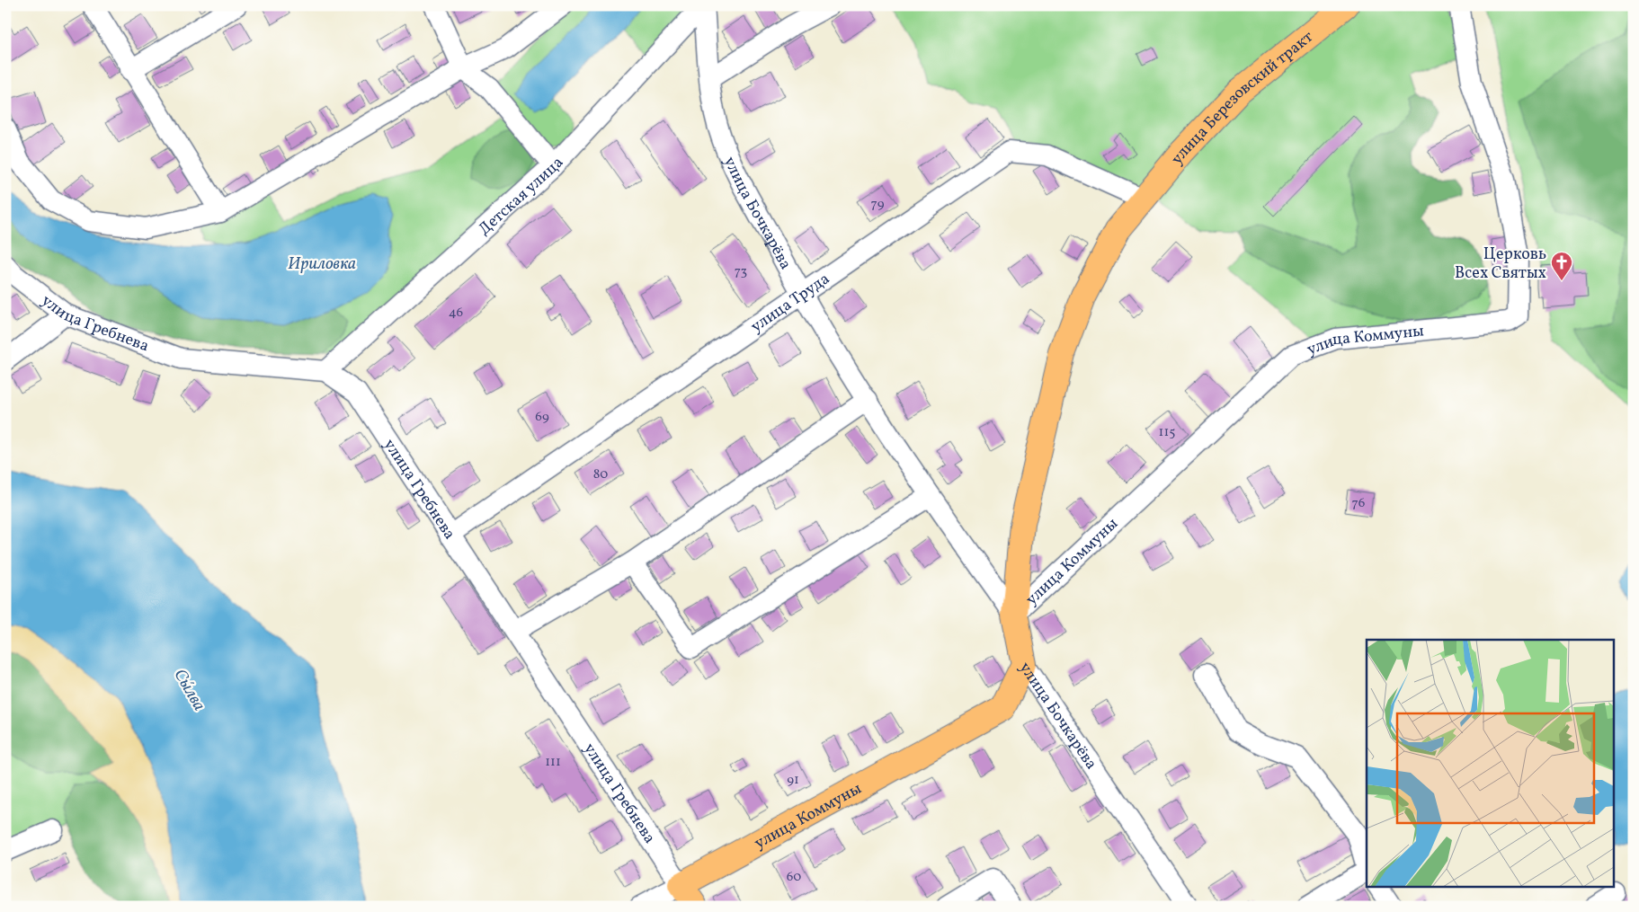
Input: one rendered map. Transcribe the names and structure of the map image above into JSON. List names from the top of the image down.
{
  "streets": {
    "main road": [
      "улица Березовский тракт",
      "улица Бочкарёва",
      "улица Гребнева",
      "улица Коммуны"
    ],
    "street": ["Детская улица", "улица Труда"]
  },
  "crossings": [
    ["улица Березовский тракт", "улица Труда"],
    ["улица Березовский тракт", "улица Коммуны"],
    ["Детская улица", "улица Бочкарёва"],
    ["Детская улица", "улица Гребнева"],
    ["улица Бочкарёва", "улица Труда"],
    ["улица Бочкарёва", "улица Коммуны"],
    ["улица Труда", "улица Гребнева"],
    ["улица Труда", "улица Коммуны"],
    ["улица Гребнева", "улица Коммуны"]
  ],
  "water": ["Ириловка", "Сы́лва"],
  "places": {
    "church": ["Церковь Всех Святых"]
  },
  "house_numbers": [
    "79",
    "73",
    "46",
    "69",
    "115",
    "80",
    "76",
    "111",
    "91",
    "60"
  ]
}
